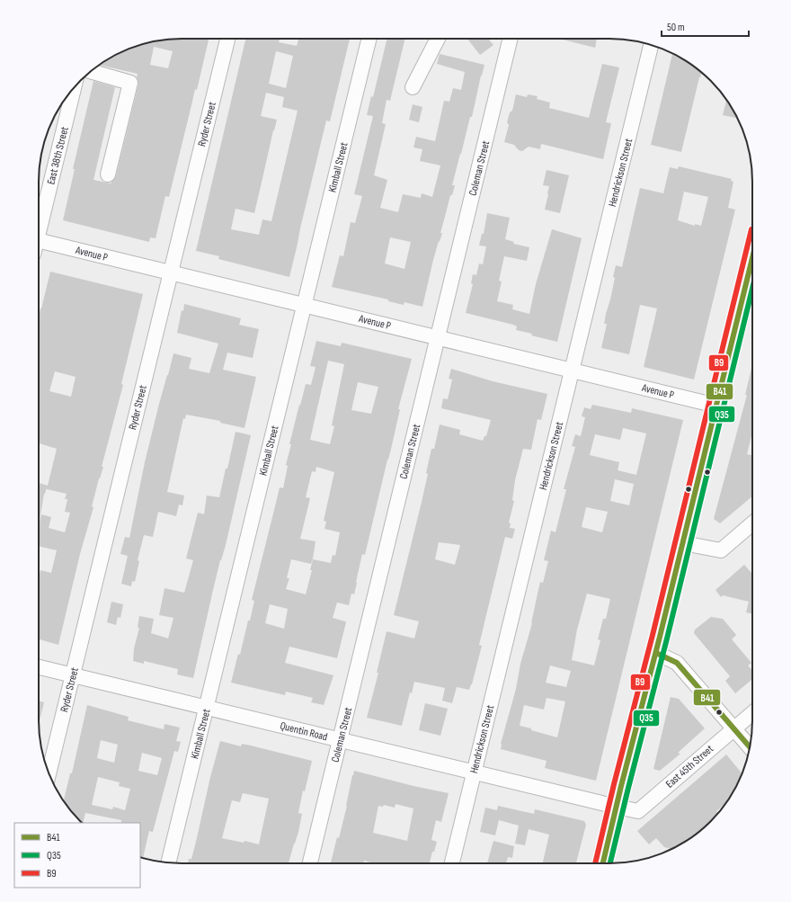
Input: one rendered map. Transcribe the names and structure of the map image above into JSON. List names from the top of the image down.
{
  "streets": {
    "street": [
      "Ryder Street",
      "East 38th Street",
      "Kimball Street",
      "Coleman Street",
      "Hendrickson Street",
      "Avenue P",
      "Quentin Road",
      "East 45th Street"
    ]
  },
  "crossings": [
    ["Ryder Street", "Avenue P"],
    ["Ryder Street", "Quentin Road"],
    ["Kimball Street", "Avenue P"],
    ["Kimball Street", "Quentin Road"],
    ["Coleman Street", "Avenue P"],
    ["Coleman Street", "Quentin Road"],
    ["Hendrickson Street", "Avenue P"],
    ["Hendrickson Street", "Quentin Road"],
    ["Quentin Road", "East 45th Street"]
  ],
  "lines": ["transit line B9", "transit line B41", "transit line Q35"],
  "legend": ["B41", "Q35", "B9"],
  "scale_bar": "50 m"
}
